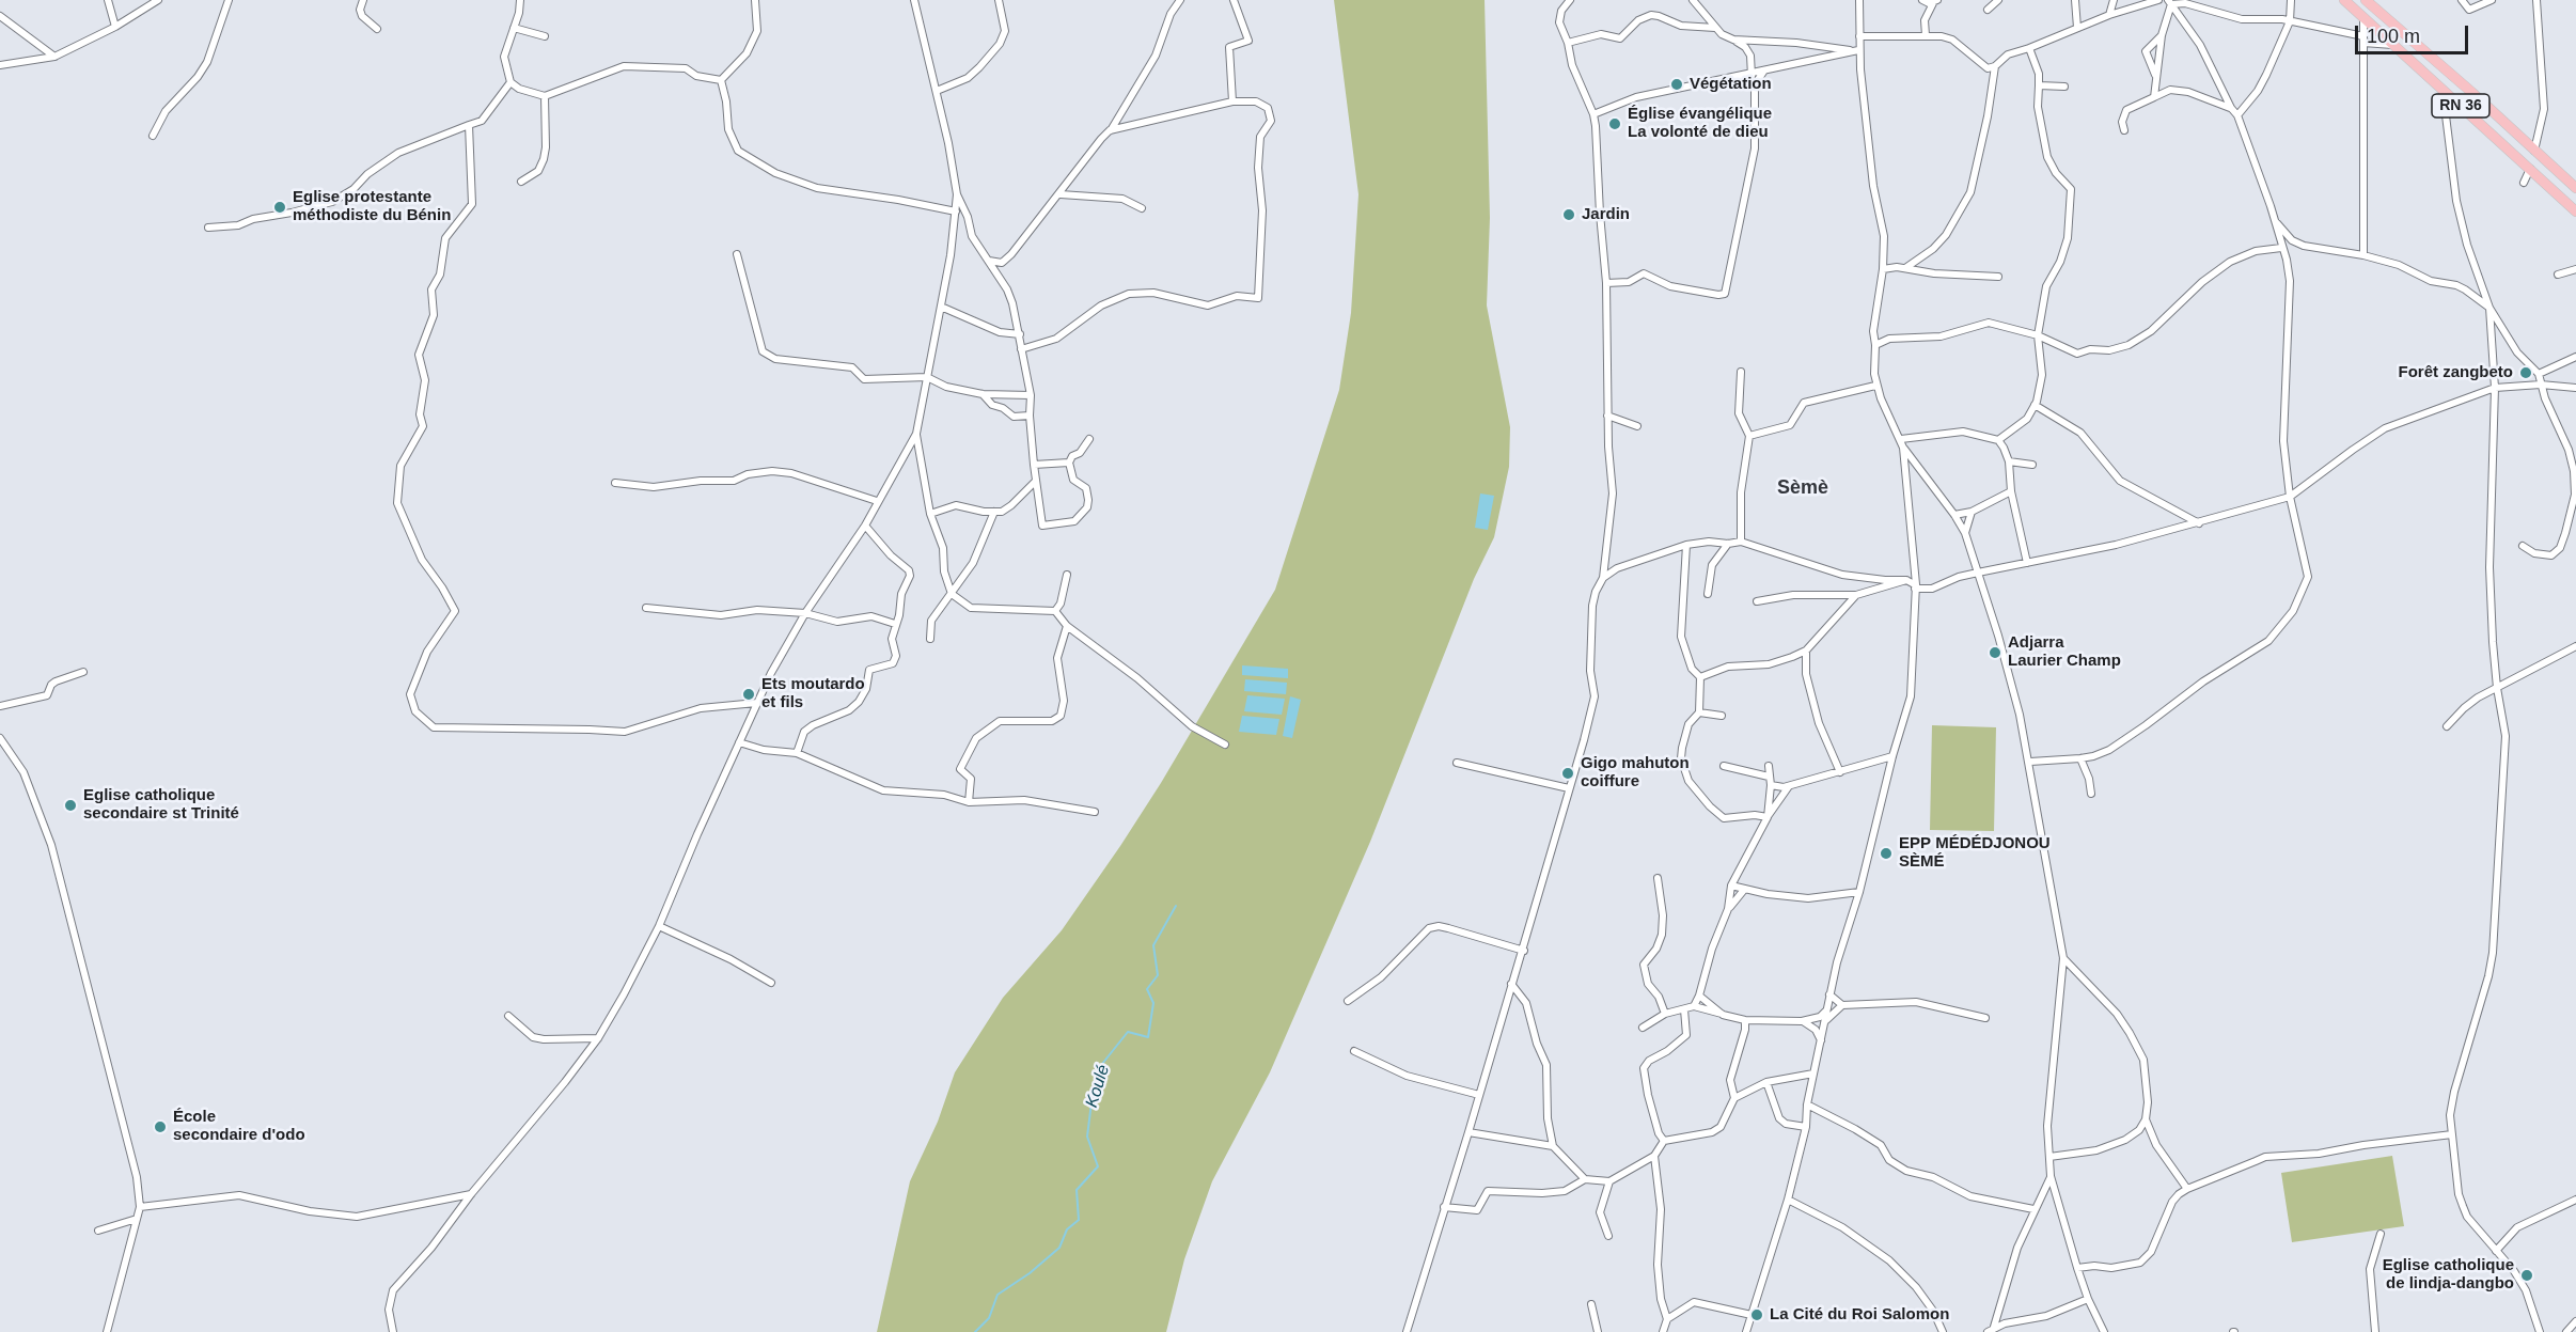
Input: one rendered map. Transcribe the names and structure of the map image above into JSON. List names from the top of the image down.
{
  "streets": {
    "main road": ["RN 36"]
  },
  "districts": ["Sèmè"],
  "water": ["Koulé"],
  "places": [
    "Végétation",
    "Église évangélique La volonté de dieu",
    "Eglise protestante méthodiste du Bénin",
    "Jardin",
    "Forêt zangbeto",
    "Adjarra Laurier Champ",
    "Ets moutardo et fils",
    "Gigo mahuton coiffure",
    "Eglise catholique secondaire st Trinité",
    "EPP MÉDÉDJONOU SÈMÉ",
    "École secondaire d'odo",
    "Eglise catholique de lindja-dangbo",
    "La Cité du Roi Salomon"
  ],
  "scale_bar": "100 m"
}
